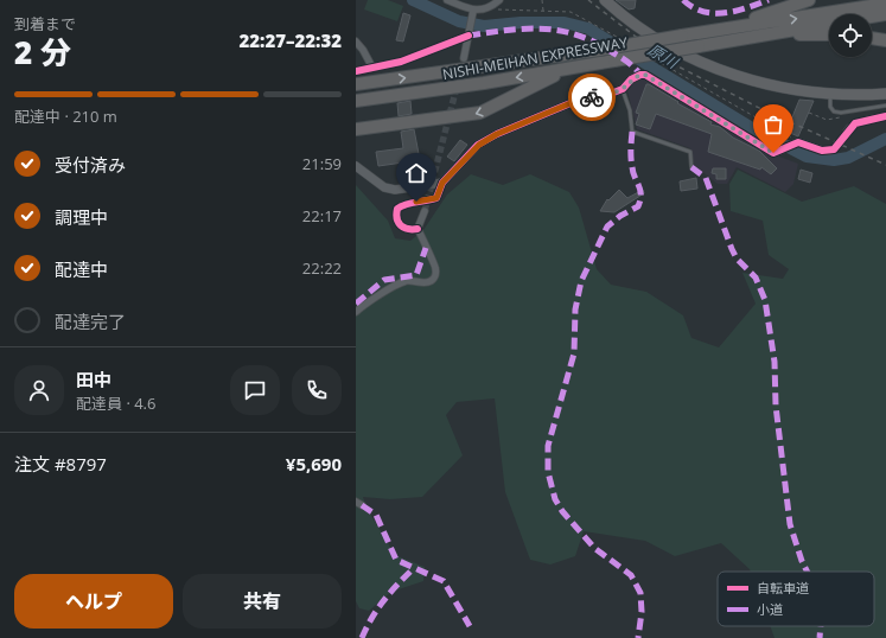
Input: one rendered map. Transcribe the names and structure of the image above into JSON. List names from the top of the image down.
{
  "streets": {
    "highway": ["NISHI-MEIHAN EXPRESSWAY"]
  },
  "water": ["原川"],
  "legend": ["自転車道", "小道"],
  "page": {
    "heading": ["2 分", "到着まで", "22:27–22:32"],
    "panel": [
      "田中",
      "配達員 · 4.6",
      "注文 #8797",
      "¥5,690"
    ],
    "bar": "配達中 · 210 m",
    "list": [
      ["受付済み", "21:59"],
      ["調理中", "22:17"],
      ["配達中", "22:22"],
      "配達完了"
    ],
    "buttons": ["ヘルプ", "共有"]
  }
}
